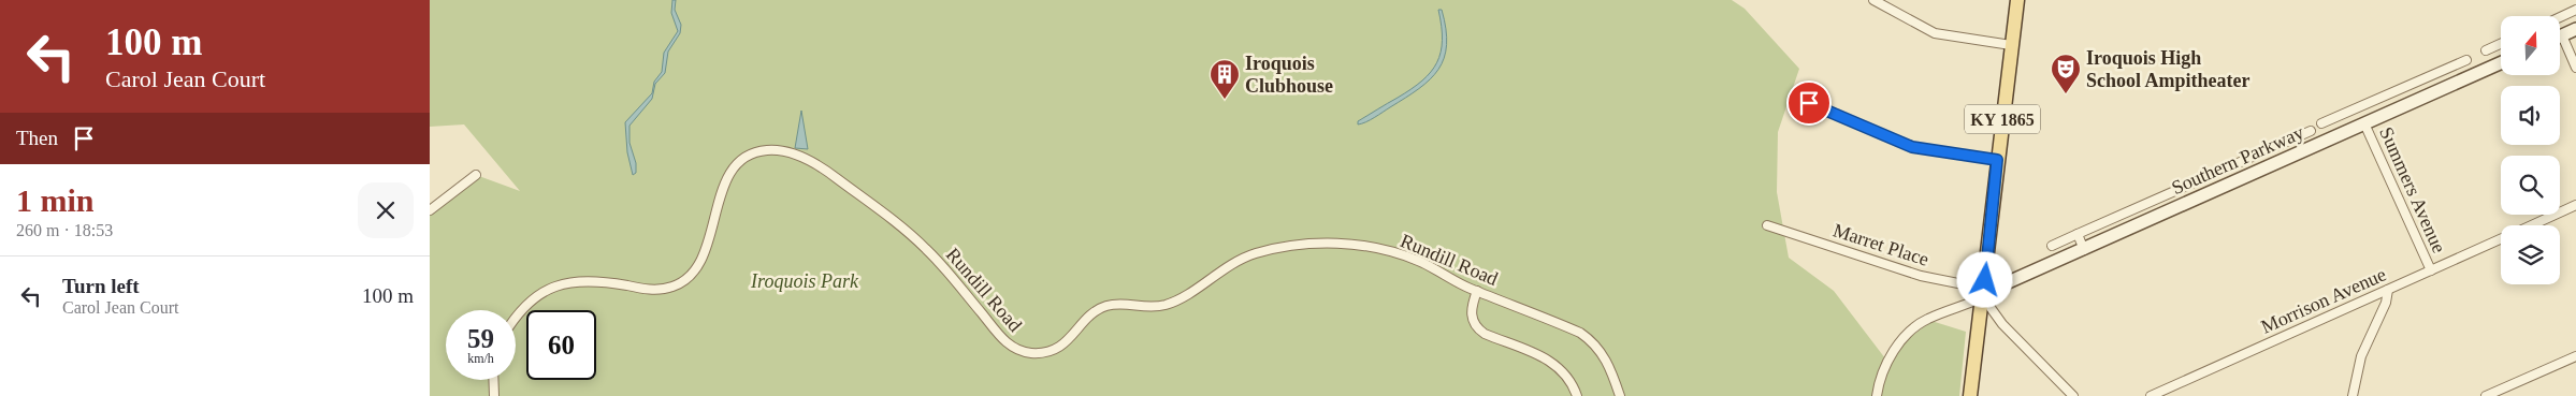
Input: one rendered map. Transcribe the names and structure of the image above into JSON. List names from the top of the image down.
{
  "streets": {
    "main road": ["KY 1865", "Southern Parkway"],
    "street": [
      "Summers Avenue",
      "Marret Place",
      "Rundill Road",
      "Morrison Avenue"
    ]
  },
  "crossings": [
    ["KY 1865", "Southern Parkway"],
    ["KY 1865", "Marret Place"],
    ["Southern Parkway", "Summers Avenue"],
    ["Southern Parkway", "Marret Place"],
    ["Summers Avenue", "Morrison Avenue"]
  ],
  "parks": ["Iroquois Park"],
  "places": {
    "theatre": ["Iroquois High School Ampitheater"],
    "building": ["Iroquois Clubhouse"]
  },
  "north": "top",
  "page": {
    "turn": ["100 m", "Carol Jean Court"],
    "then": "Then",
    "heading": ["1 min", "260 m · 18:53"],
    "list": [
      {
        "name": "Turn left",
        "note": "Carol Jean Court",
        "value": "100 m"
      }
    ],
    "speed": "59 km/h",
    "limit": "60"
  }
}
